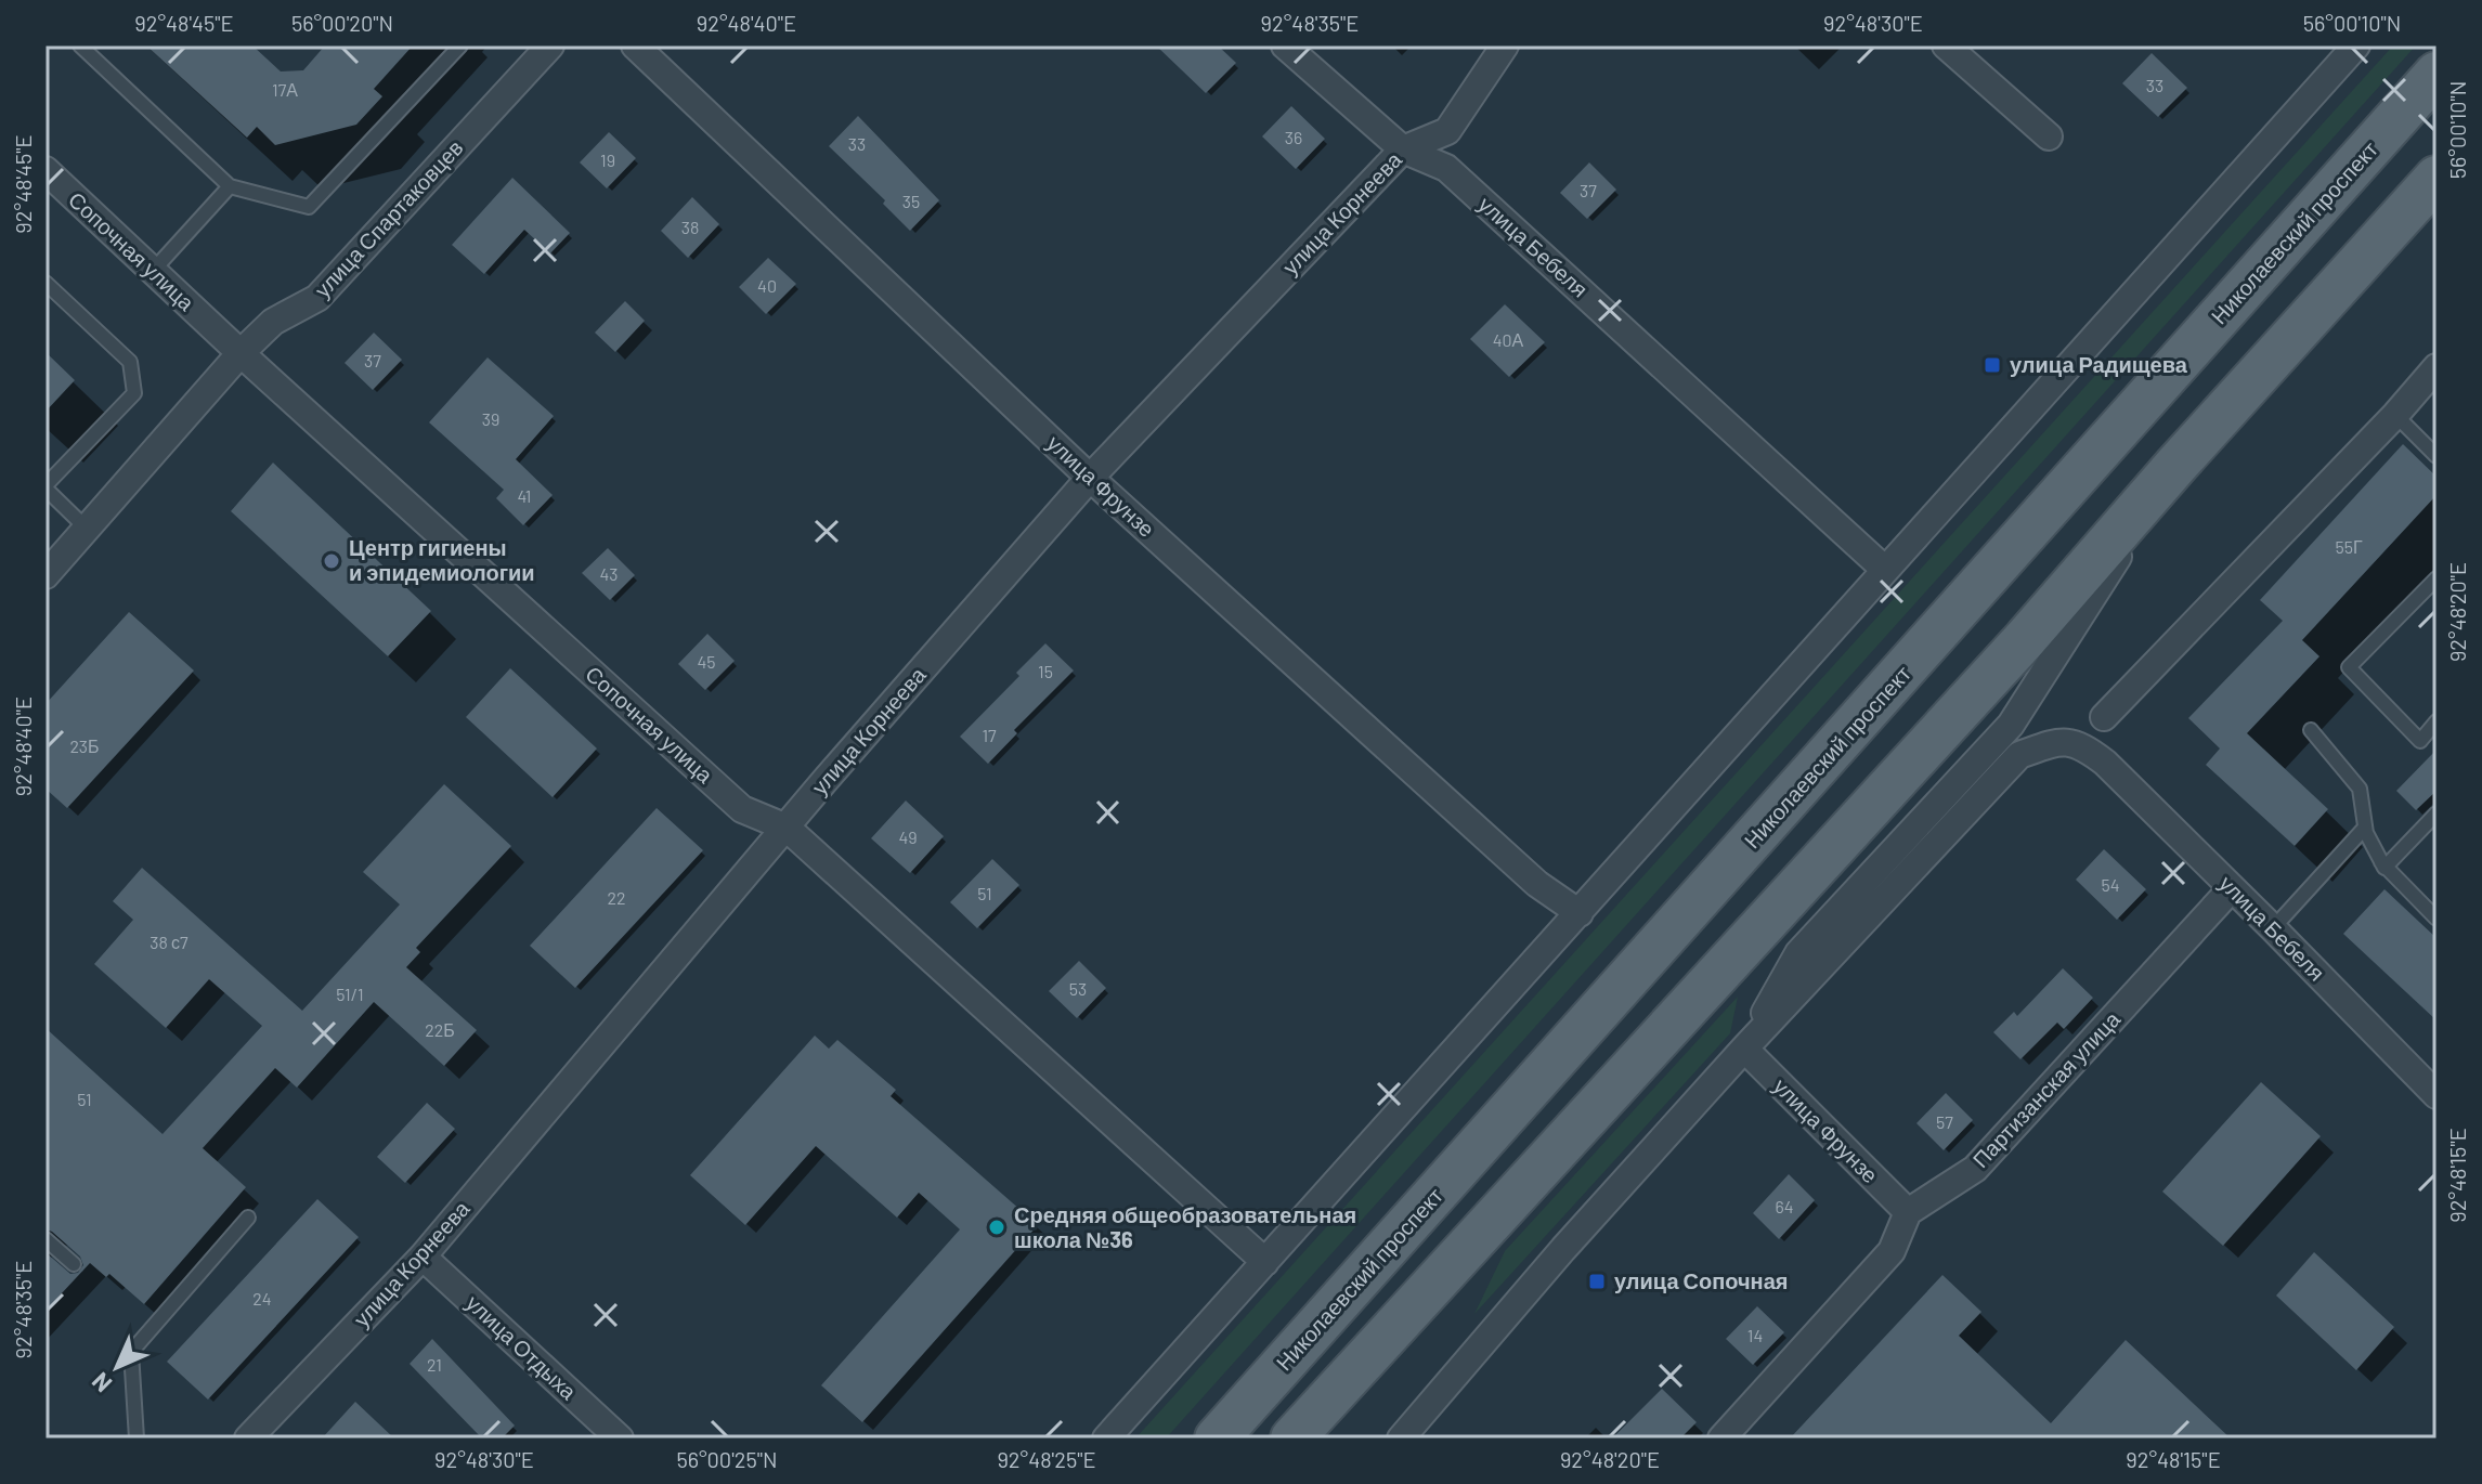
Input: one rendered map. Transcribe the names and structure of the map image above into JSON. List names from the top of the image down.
{
  "streets": {
    "main road": ["Николаевский проспект"],
    "street": [
      "улица Корнеева",
      "улица Спартаковцев",
      "улица Бебеля",
      "Сопочная улица",
      "улица Фрунзе",
      "Партизанская улица",
      "улица Отдыха"
    ]
  },
  "crossings": [
    ["улица Корнеева", "улица Бебеля"],
    ["улица Корнеева", "Сопочная улица"],
    ["улица Корнеева", "улица Фрунзе"],
    ["улица Корнеева", "улица Отдыха"],
    ["улица Спартаковцев", "Сопочная улица"],
    ["улица Бебеля", "улица Фрунзе"],
    ["улица Бебеля", "Партизанская улица"],
    ["улица Фрунзе", "Партизанская улица"]
  ],
  "places": {
    "transit": ["улица Радищева", "улица Сопочная"],
    "other": ["Центр гигиены и эпидемиологии", "Средняя общеобразовательная школа №36"]
  },
  "house_numbers": [
    "33",
    "17А",
    "36",
    "33",
    "19",
    "37",
    "35",
    "38",
    "40",
    "40А",
    "37",
    "39",
    "41",
    "55Г",
    "43",
    "45",
    "15",
    "17",
    "23Б",
    "49",
    "54",
    "51",
    "22",
    "38 с7",
    "53",
    "51/1",
    "22Б",
    "51",
    "57",
    "64",
    "24",
    "14",
    "21"
  ],
  "north": "bottom left",
  "coordinates": [
    "92°48'45\"E",
    "56°00'20\"N",
    "92°48'40\"E",
    "92°48'35\"E",
    "92°48'30\"E",
    "56°00'10\"N",
    "92°48'20\"E",
    "92°48'15\"E",
    "56°00'25\"N",
    "92°48'25\"E"
  ]
}
